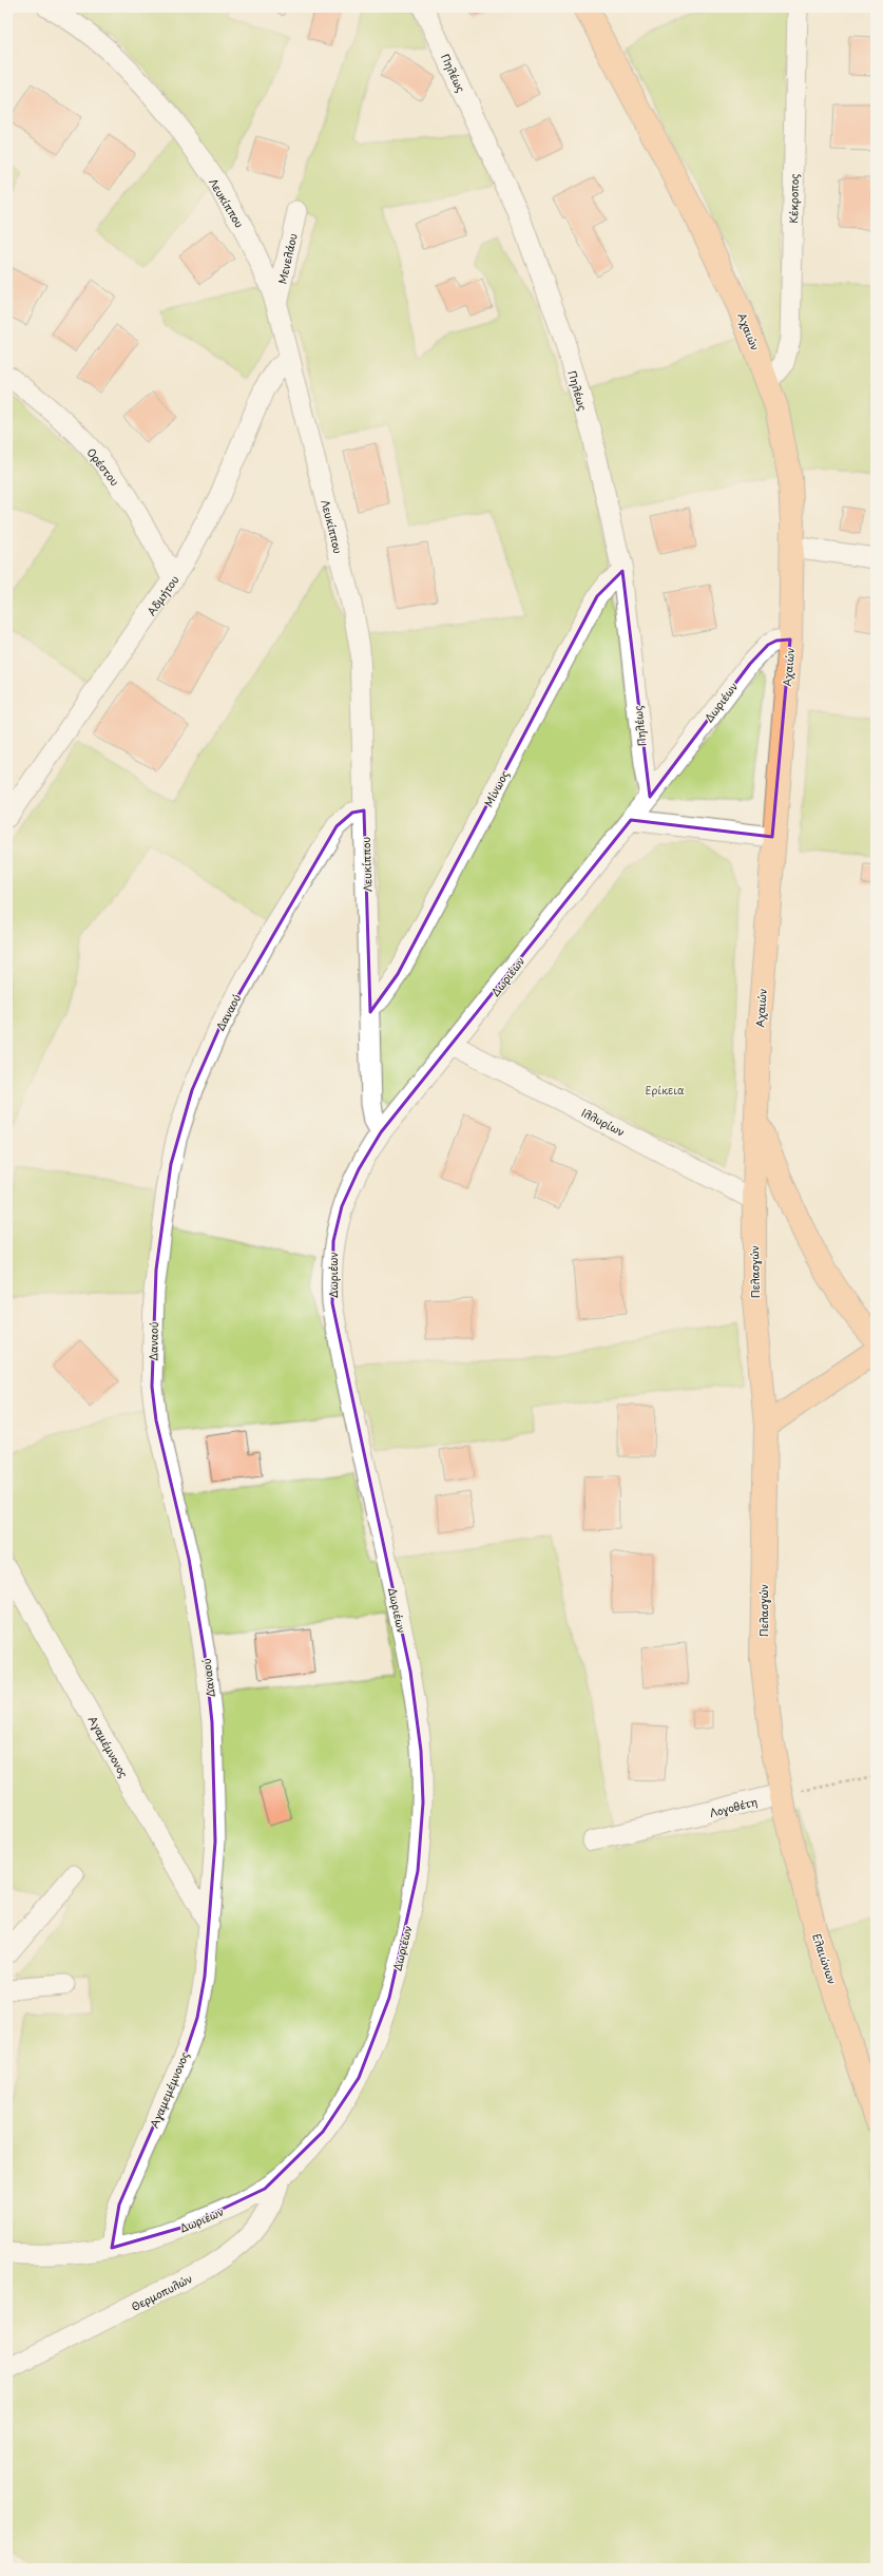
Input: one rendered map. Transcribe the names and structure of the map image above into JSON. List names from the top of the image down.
{
  "streets": {
    "main road": ["Αχαιών", "Πελασγών", "Ελαιώνων"],
    "street": [
      "Πηλέως",
      "Κέκροπος",
      "Λευκίππου",
      "Μενελάου",
      "Ορέστου",
      "Αδμήτου",
      "Δωριέων",
      "Μίνωος",
      "Δαναού",
      "Ιλλυρίων",
      "Αγαμέμνονος",
      "Λογοθέτη",
      "Αγαμεμέμνονος",
      "Θερμοπυλών"
    ]
  },
  "crossings": [
    ["Πηλέως", "Δωριέων"],
    ["Πηλέως", "Μίνωος"],
    ["Κέκροπος", "Αχαιών"],
    ["Λευκίππου", "Μενελάου"],
    ["Λευκίππου", "Αδμήτου"],
    ["Λευκίππου", "Δωριέων"],
    ["Λευκίππου", "Μίνωος"],
    ["Λευκίππου", "Δαναού"],
    ["Αχαιών", "Δωριέων"],
    ["Αχαιών", "Πελασγών"],
    ["Ορέστου", "Αδμήτου"],
    ["Δωριέων", "Ιλλυρίων"],
    ["Δωριέων", "Αγαμεμέμνονος"],
    ["Δωριέων", "Θερμοπυλών"],
    ["Δαναού", "Αγαμέμνονος"],
    ["Δαναού", "Αγαμεμέμνονος"],
    ["Ιλλυρίων", "Πελασγών"],
    ["Πελασγών", "Λογοθέτη"],
    ["Πελασγών", "Ελαιώνων"],
    ["Αγαμέμνονος", "Αγαμεμέμνονος"],
    ["Λογοθέτη", "Ελαιώνων"]
  ],
  "parks": ["Ερίκεια"]
}
